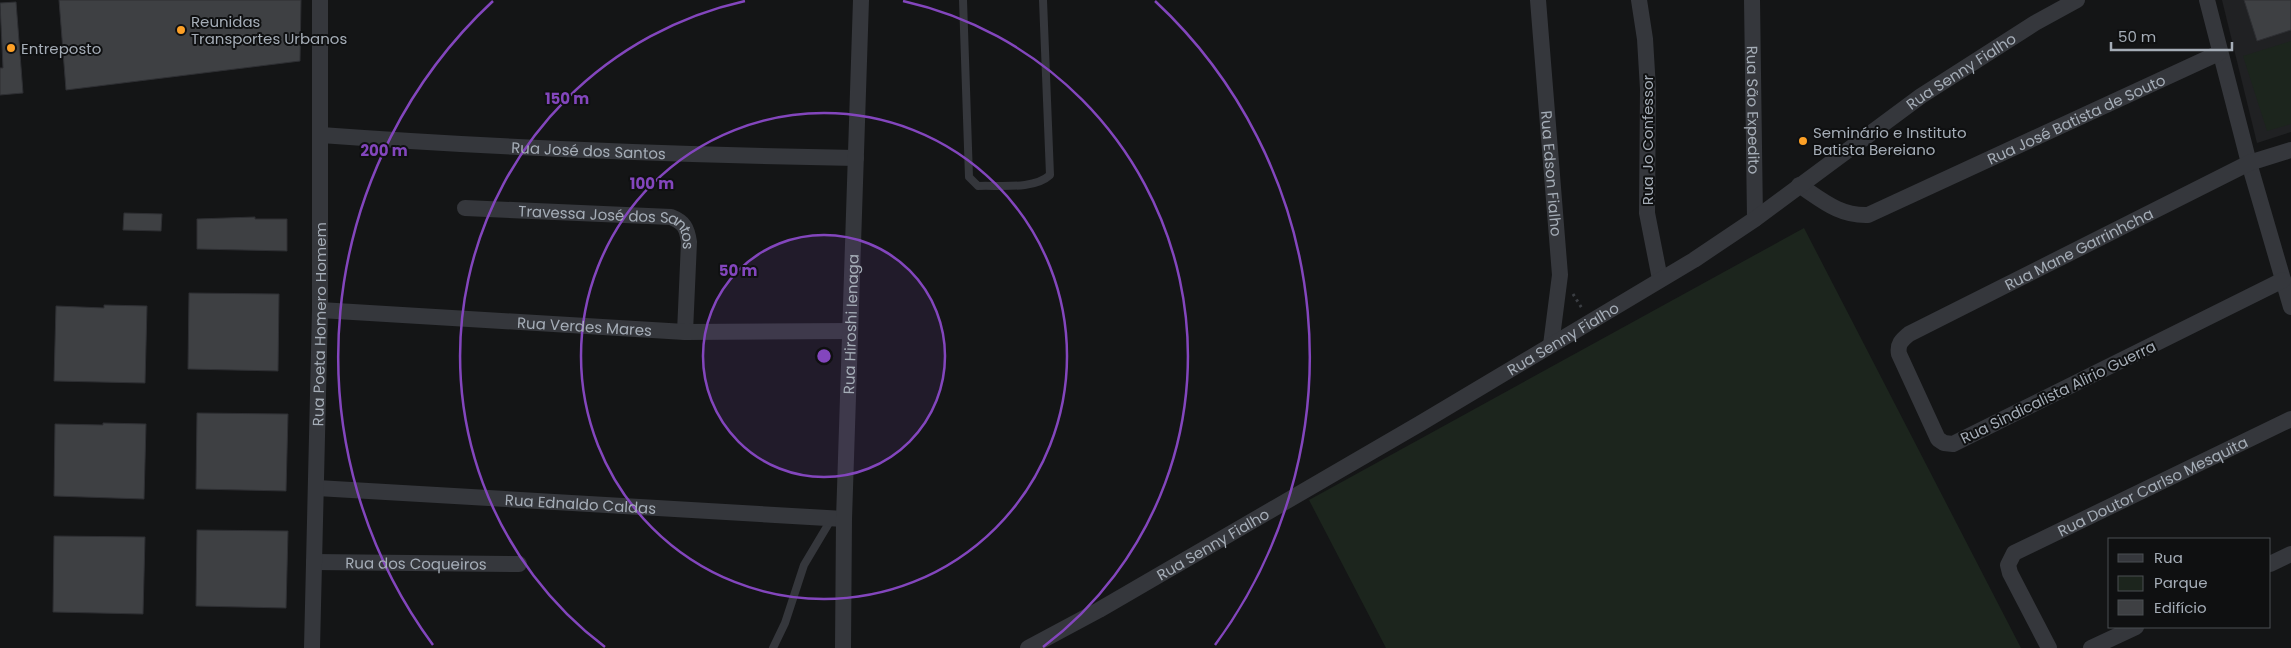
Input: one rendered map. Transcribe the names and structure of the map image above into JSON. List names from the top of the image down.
{
  "streets": {
    "street": [
      "Rua Senny Fialho",
      "Rua São Expedito",
      "Rua José Batista de Souto",
      "Rua Jo Confessor",
      "Rua José dos Santos",
      "Rua Edson Fialho",
      "Travessa José dos Santos",
      "Rua Mane Garrinhcha",
      "Rua Poeta Homero Homem",
      "Rua Hiroshi Ienaga",
      "Rua Verdes Mares",
      "Rua Sindicalista Alirio Guerra",
      "Rua Doutor Carlso Mesquita",
      "Rua Ednaldo Caldas",
      "Rua dos Coqueiros"
    ]
  },
  "crossings": [
    ["Rua Senny Fialho", "Rua São Expedito"],
    ["Rua Senny Fialho", "Rua José Batista de Souto"],
    ["Rua Senny Fialho", "Rua Jo Confessor"],
    ["Rua Senny Fialho", "Rua Edson Fialho"],
    ["Rua José dos Santos", "Rua Poeta Homero Homem"],
    ["Rua José dos Santos", "Rua Hiroshi Ienaga"],
    ["Travessa José dos Santos", "Rua Verdes Mares"],
    ["Rua Mane Garrinhcha", "Rua Sindicalista Alirio Guerra"],
    ["Rua Poeta Homero Homem", "Rua Verdes Mares"],
    ["Rua Poeta Homero Homem", "Rua Ednaldo Caldas"],
    ["Rua Poeta Homero Homem", "Rua dos Coqueiros"],
    ["Rua Hiroshi Ienaga", "Rua Verdes Mares"],
    ["Rua Hiroshi Ienaga", "Rua Ednaldo Caldas"]
  ],
  "places": ["Reunidas Transportes Urbanos", "Entreposto", "Seminário e Instituto Batista Bereiano"],
  "legend": ["Rua", "Parque", "Edifício"],
  "scale_bar": "50 m",
  "rings": [
    "150 m",
    "200 m",
    "100 m",
    "50 m"
  ]
}
